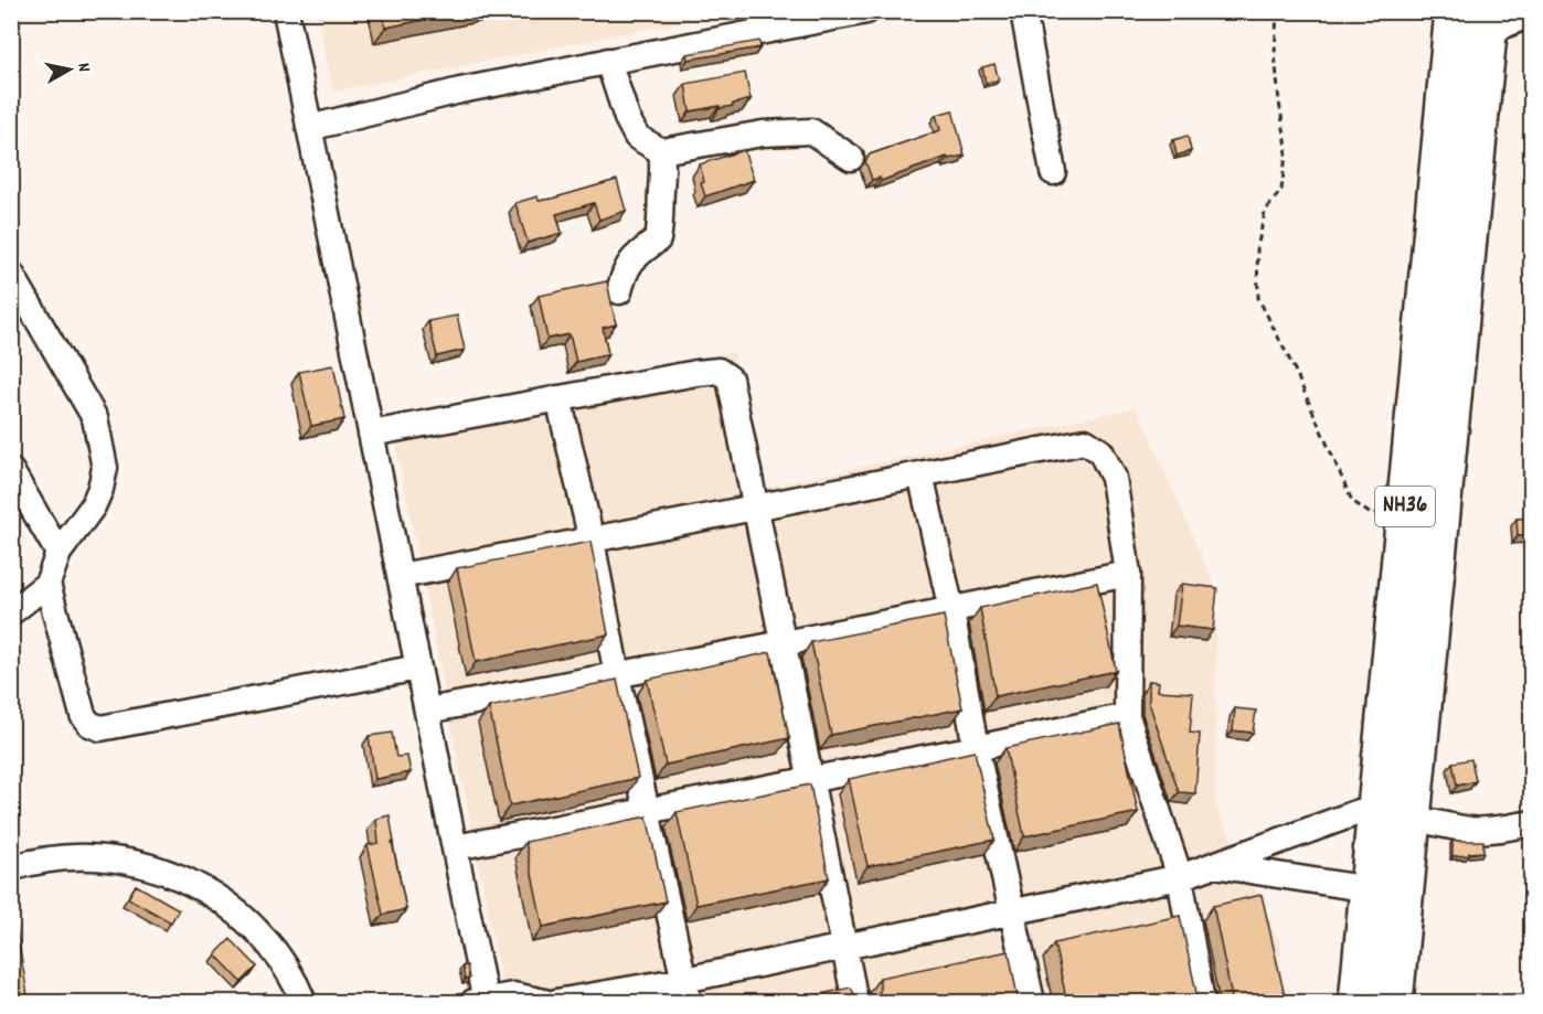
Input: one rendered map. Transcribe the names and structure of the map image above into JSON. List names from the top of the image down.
{
  "streets": {
    "highway": ["NH36"]
  },
  "north": "right"
}
